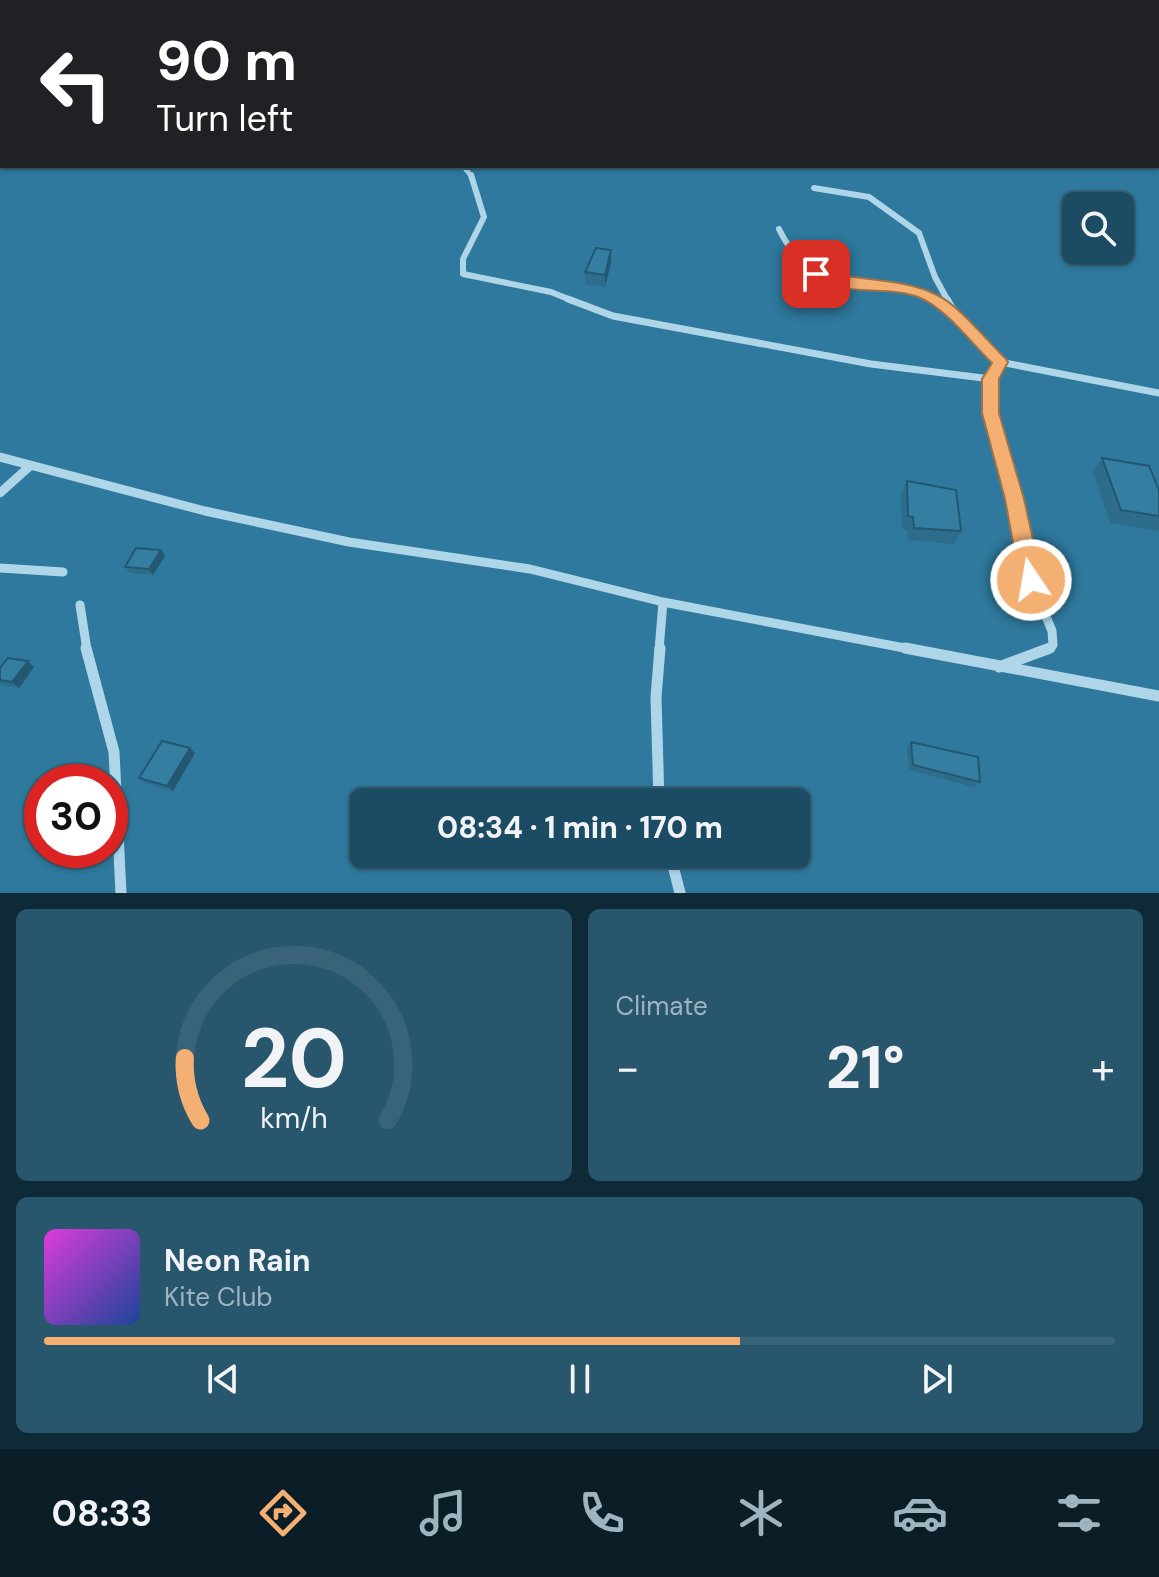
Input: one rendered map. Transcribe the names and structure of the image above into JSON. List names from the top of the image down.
{
  "page": {
    "turn": ["90 m", "Turn left"],
    "limit": "30",
    "trip": "08:34 · 1 min · 170 m",
    "tile": "Climate",
    "heat": ["−", "21°", "+"],
    "song": ["Neon Rain", "Kite Club"],
    "tabs": "08:33",
    "gauge": ["20", "km/h"]
  }
}
